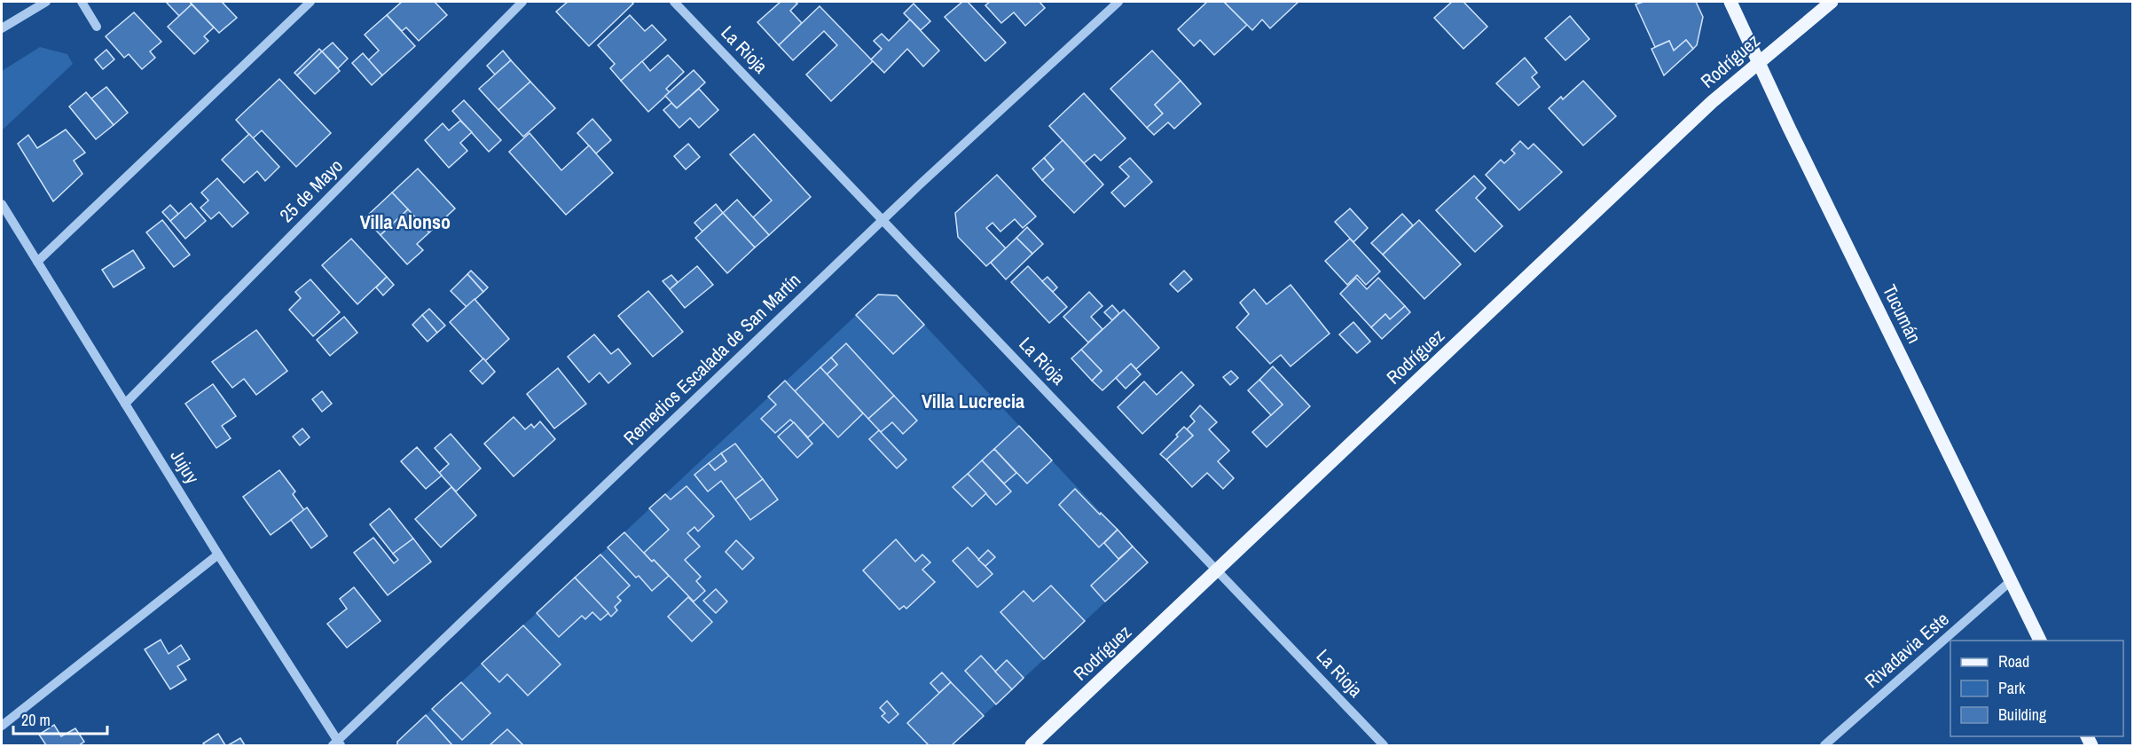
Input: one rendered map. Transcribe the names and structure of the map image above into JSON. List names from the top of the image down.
{
  "streets": {
    "main road": ["Rodríguez", "Tucumán"],
    "street": [
      "La Rioja",
      "25 de Mayo",
      "Remedios Escalada de San Martín",
      "Jujuy",
      "Rivadavia Este"
    ]
  },
  "crossings": [
    ["La Rioja", "Rodríguez"],
    ["La Rioja", "Remedios Escalada de San Martín"],
    ["Rodríguez", "Tucumán"],
    ["25 de Mayo", "Jujuy"],
    ["Tucumán", "Rivadavia Este"],
    ["Remedios Escalada de San Martín", "Jujuy"]
  ],
  "districts": ["Villa Alonso", "Villa Lucrecia"],
  "legend": ["Road", "Park", "Building"],
  "scale_bar": "20 m"
}
